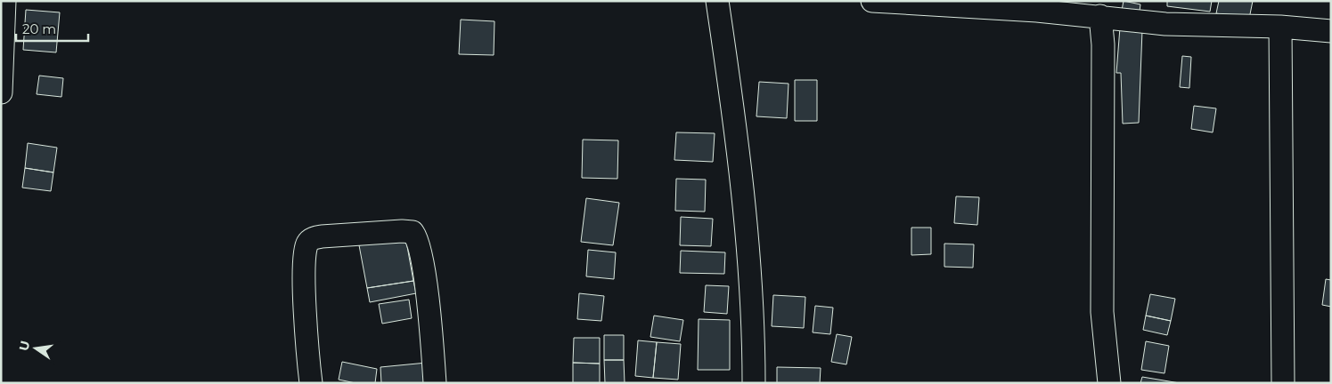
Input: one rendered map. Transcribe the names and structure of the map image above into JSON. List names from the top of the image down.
{
  "scale_bar": "20 m",
  "north": "left"
}
